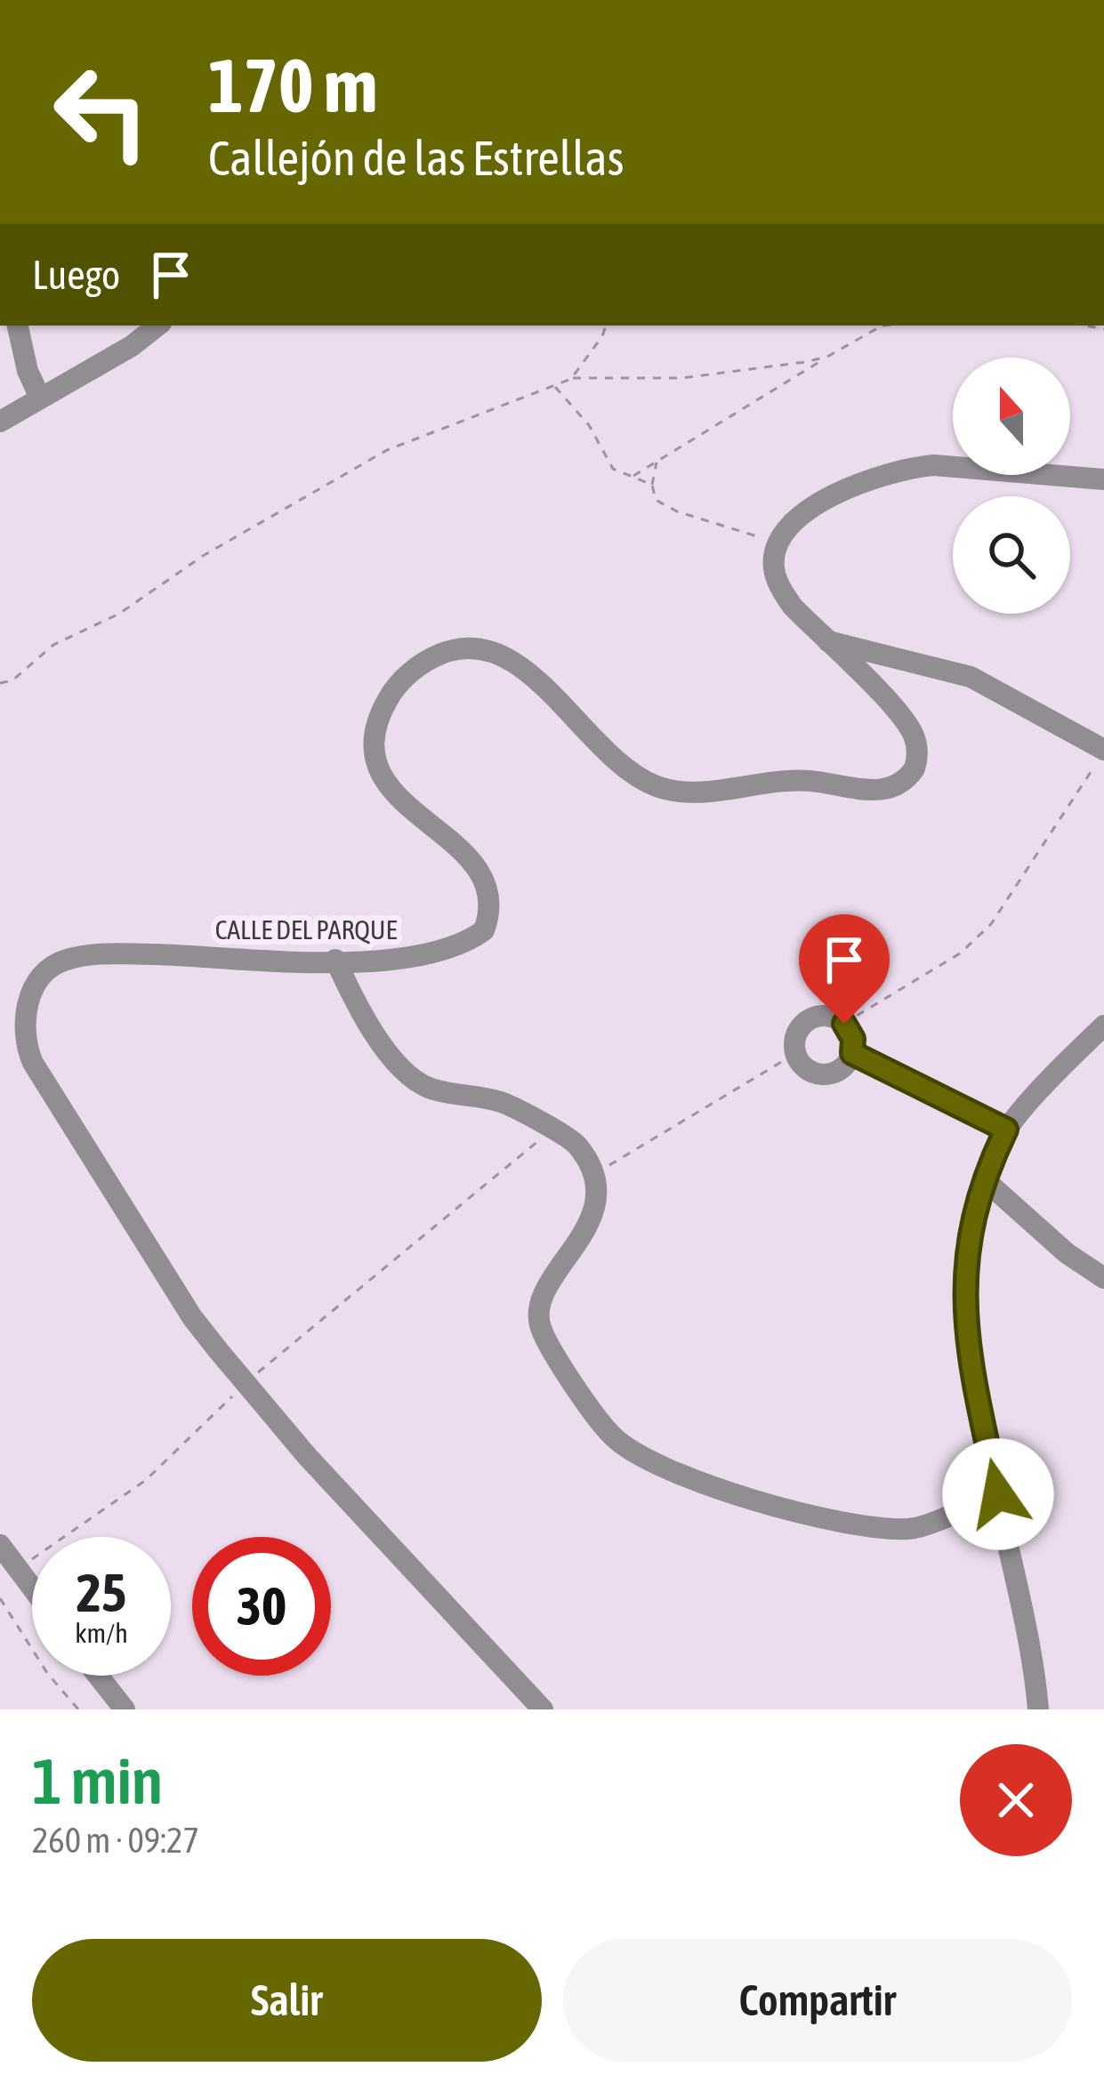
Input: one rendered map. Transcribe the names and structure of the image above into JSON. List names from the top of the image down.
{
  "streets": {
    "street": ["CALLE DEL PARQUE"]
  },
  "north": "top",
  "page": {
    "turn": ["170 m", "Callejón de las Estrellas"],
    "then": "Luego",
    "speed": "25 km/h",
    "limit": "30",
    "heading": ["1 min", "260 m · 09:27"],
    "buttons": ["Salir", "Compartir"]
  }
}
